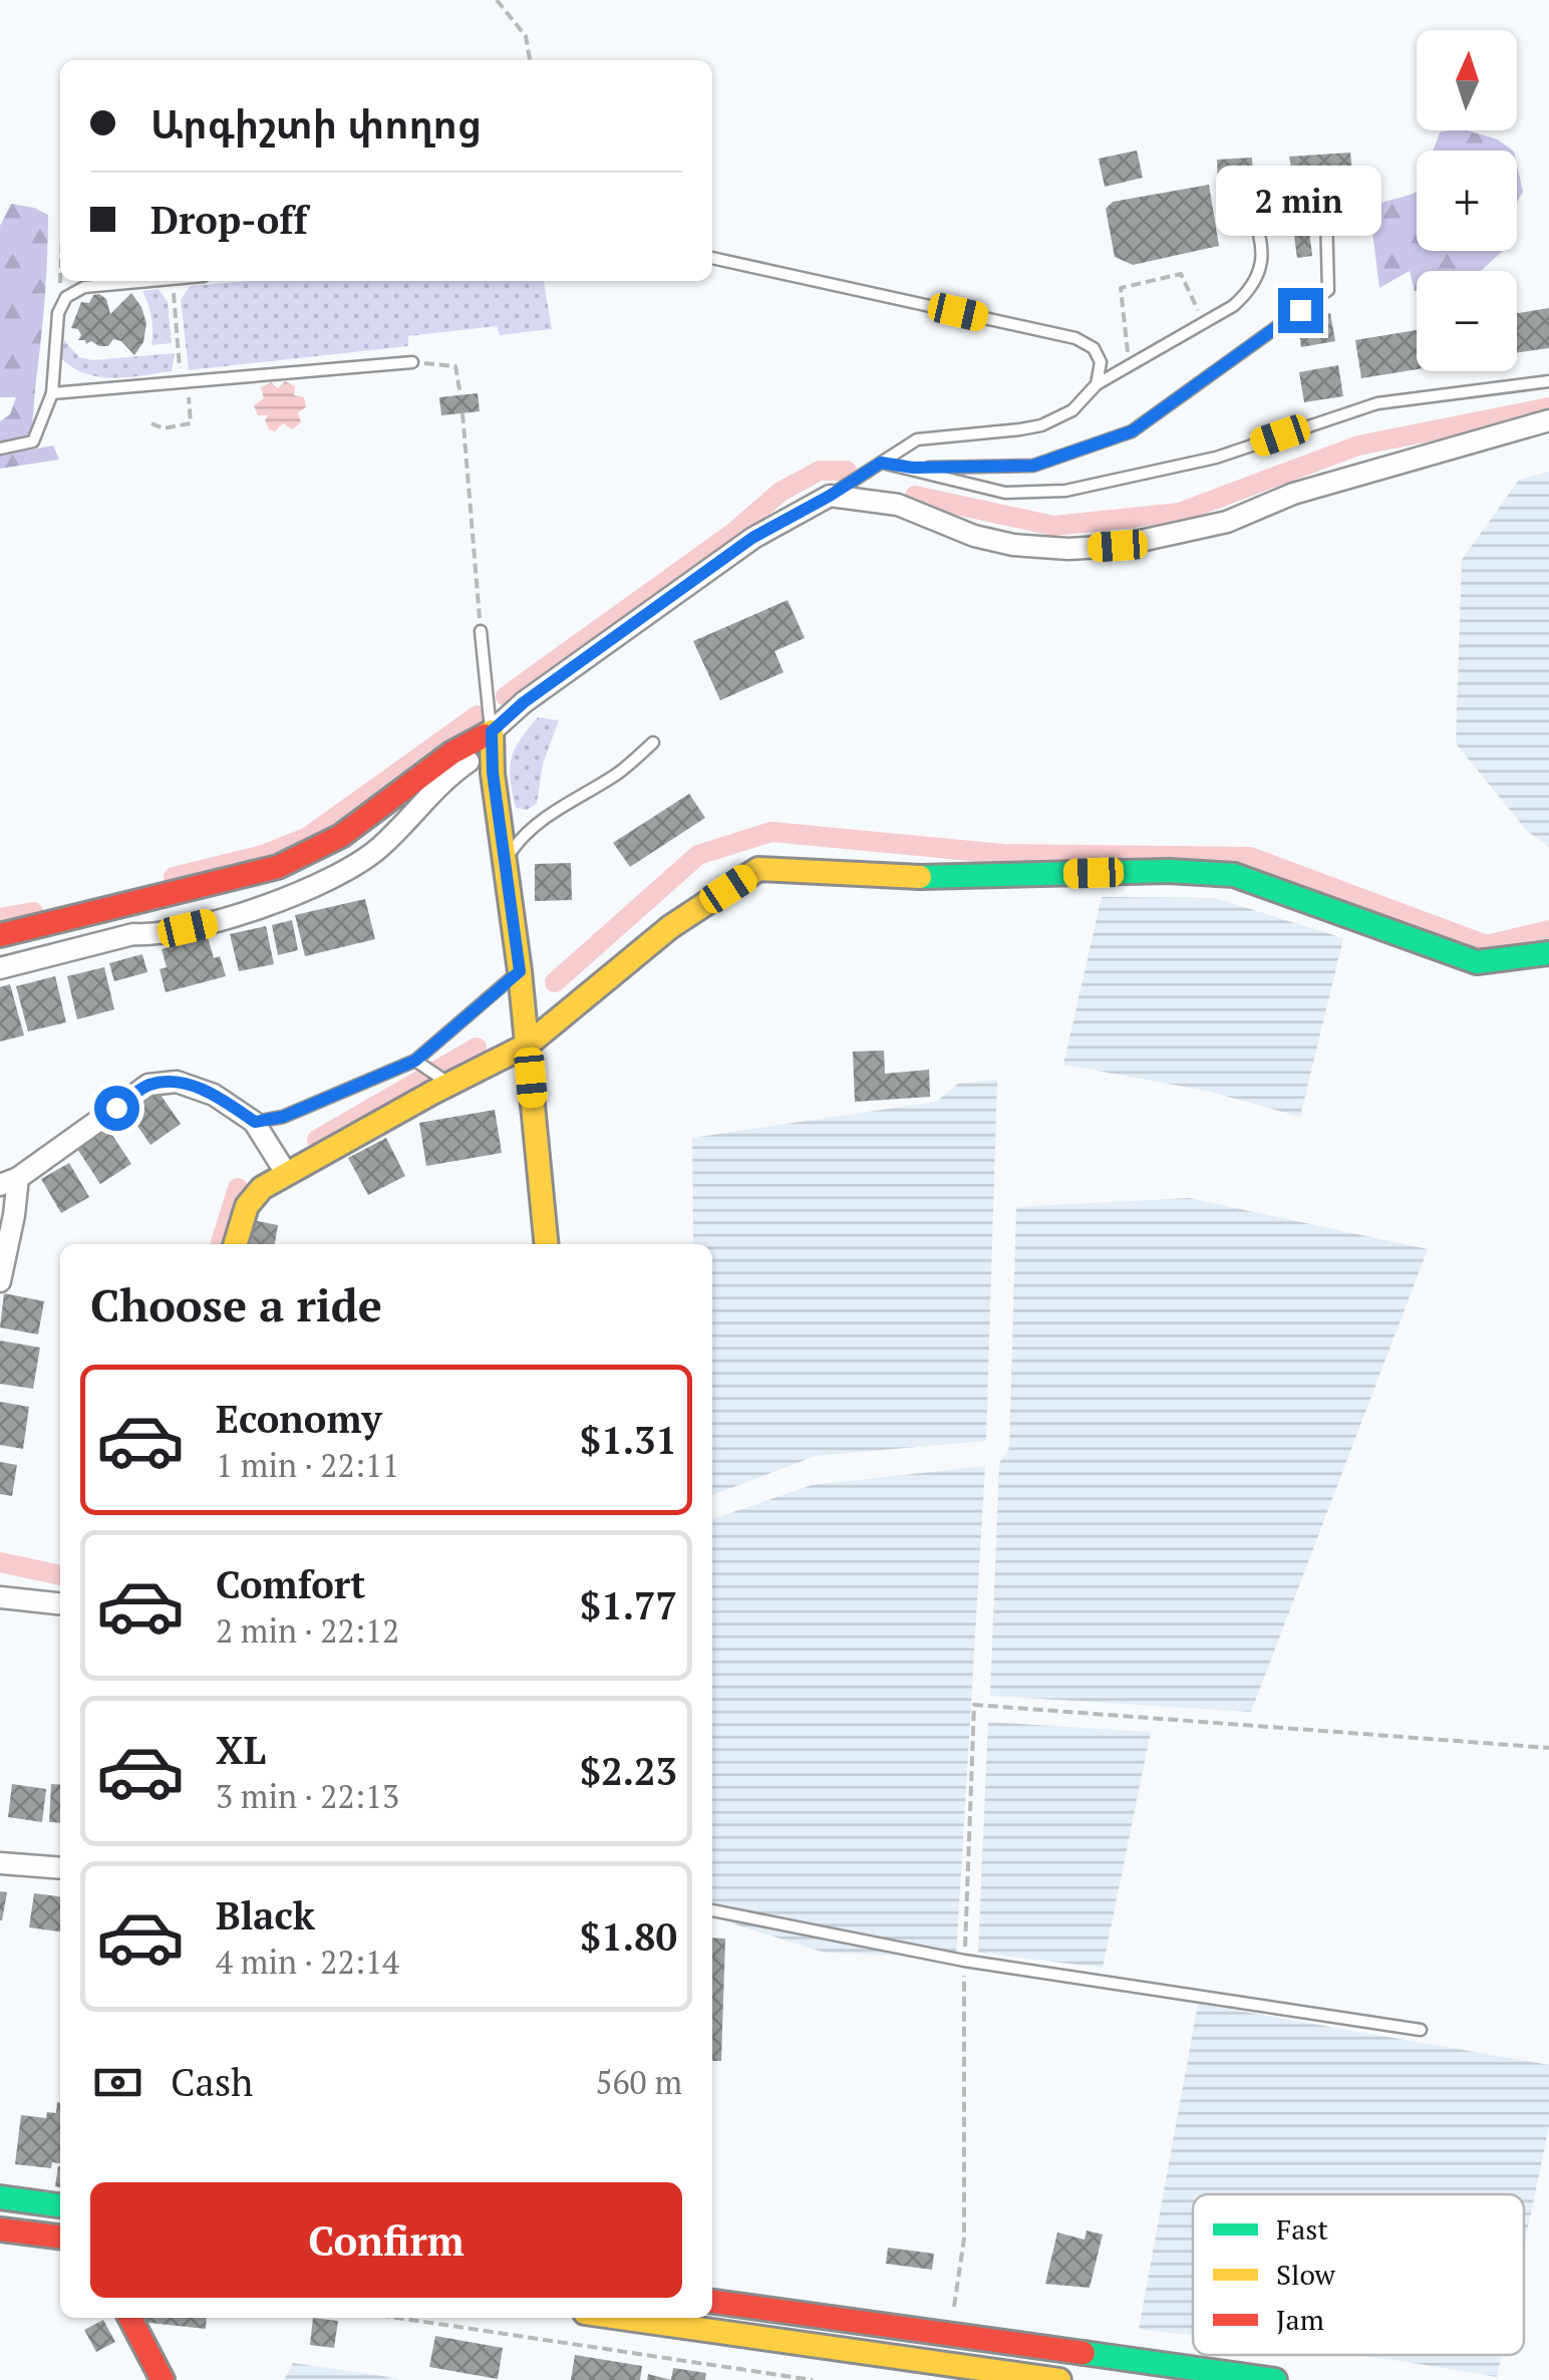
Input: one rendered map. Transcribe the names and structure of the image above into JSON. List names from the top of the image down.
{
  "legend": ["Fast", "Slow", "Jam"],
  "north": "top",
  "page": {
    "map_buttons": ["+", "−"],
    "banner": ["Արգիշտի փողոց", "Drop-off"],
    "bubble": "2 min",
    "heading": "Choose a ride",
    "list": [
      {
        "name": "Economy",
        "note": "1 min · 22:11",
        "value": "$1.31"
      },
      {
        "name": "Comfort",
        "note": "2 min · 22:12",
        "value": "$1.77"
      },
      {
        "name": "XL",
        "note": "3 min · 22:13",
        "value": "$2.23"
      },
      {
        "name": "Black",
        "note": "4 min · 22:14",
        "value": "$1.80"
      }
    ],
    "pay": ["Cash", "560 m"],
    "buttons": "Confirm"
  }
}
